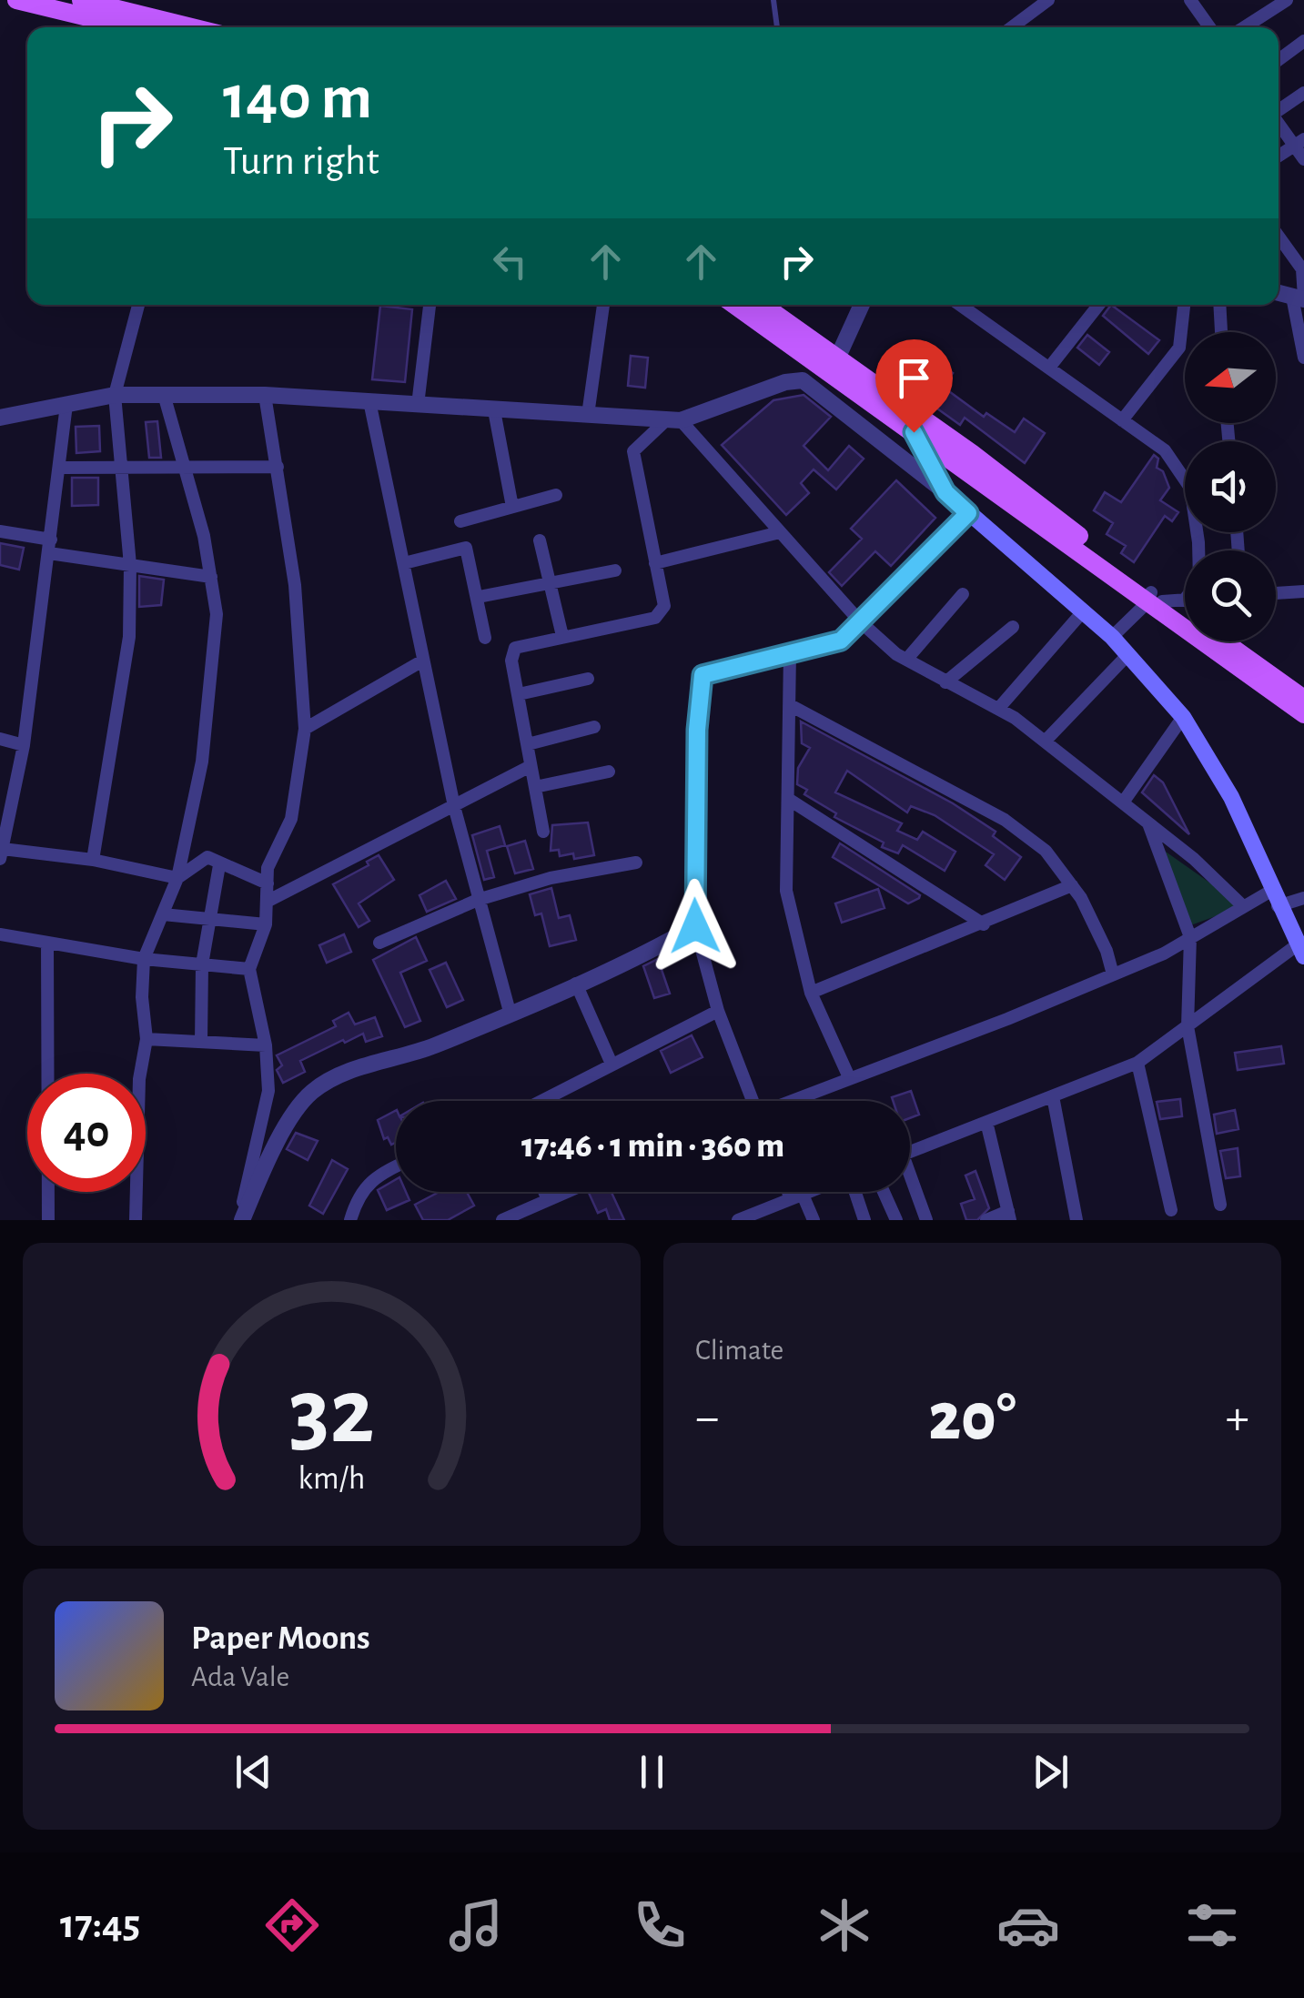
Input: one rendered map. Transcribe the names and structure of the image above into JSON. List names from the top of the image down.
{
  "north": "left",
  "page": {
    "turn": ["140 m", "Turn right"],
    "limit": "40",
    "trip": "17:46 · 1 min · 360 m",
    "tile": "Climate",
    "heat": ["−", "20°", "+"],
    "song": ["Paper Moons", "Ada Vale"],
    "tabs": "17:45",
    "gauge": ["32", "km/h"]
  }
}
